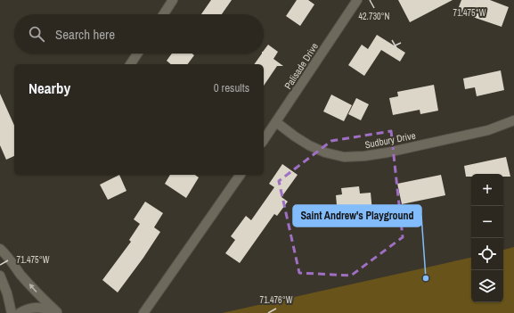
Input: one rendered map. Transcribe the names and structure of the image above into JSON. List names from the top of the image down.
{
  "streets": {
    "street": ["Palisade Drive", "Sudbury Drive"]
  },
  "crossings": [
    ["Palisade Drive", "Sudbury Drive"]
  ],
  "places": ["Saint Andrew's Playground"],
  "page": {
    "search": "Search here",
    "heading": ["Nearby", "0 results"],
    "map_buttons": ["+", "−"]
  },
  "coordinates": ["71.475°W", "42.730°N", "71.476°W"]
}
